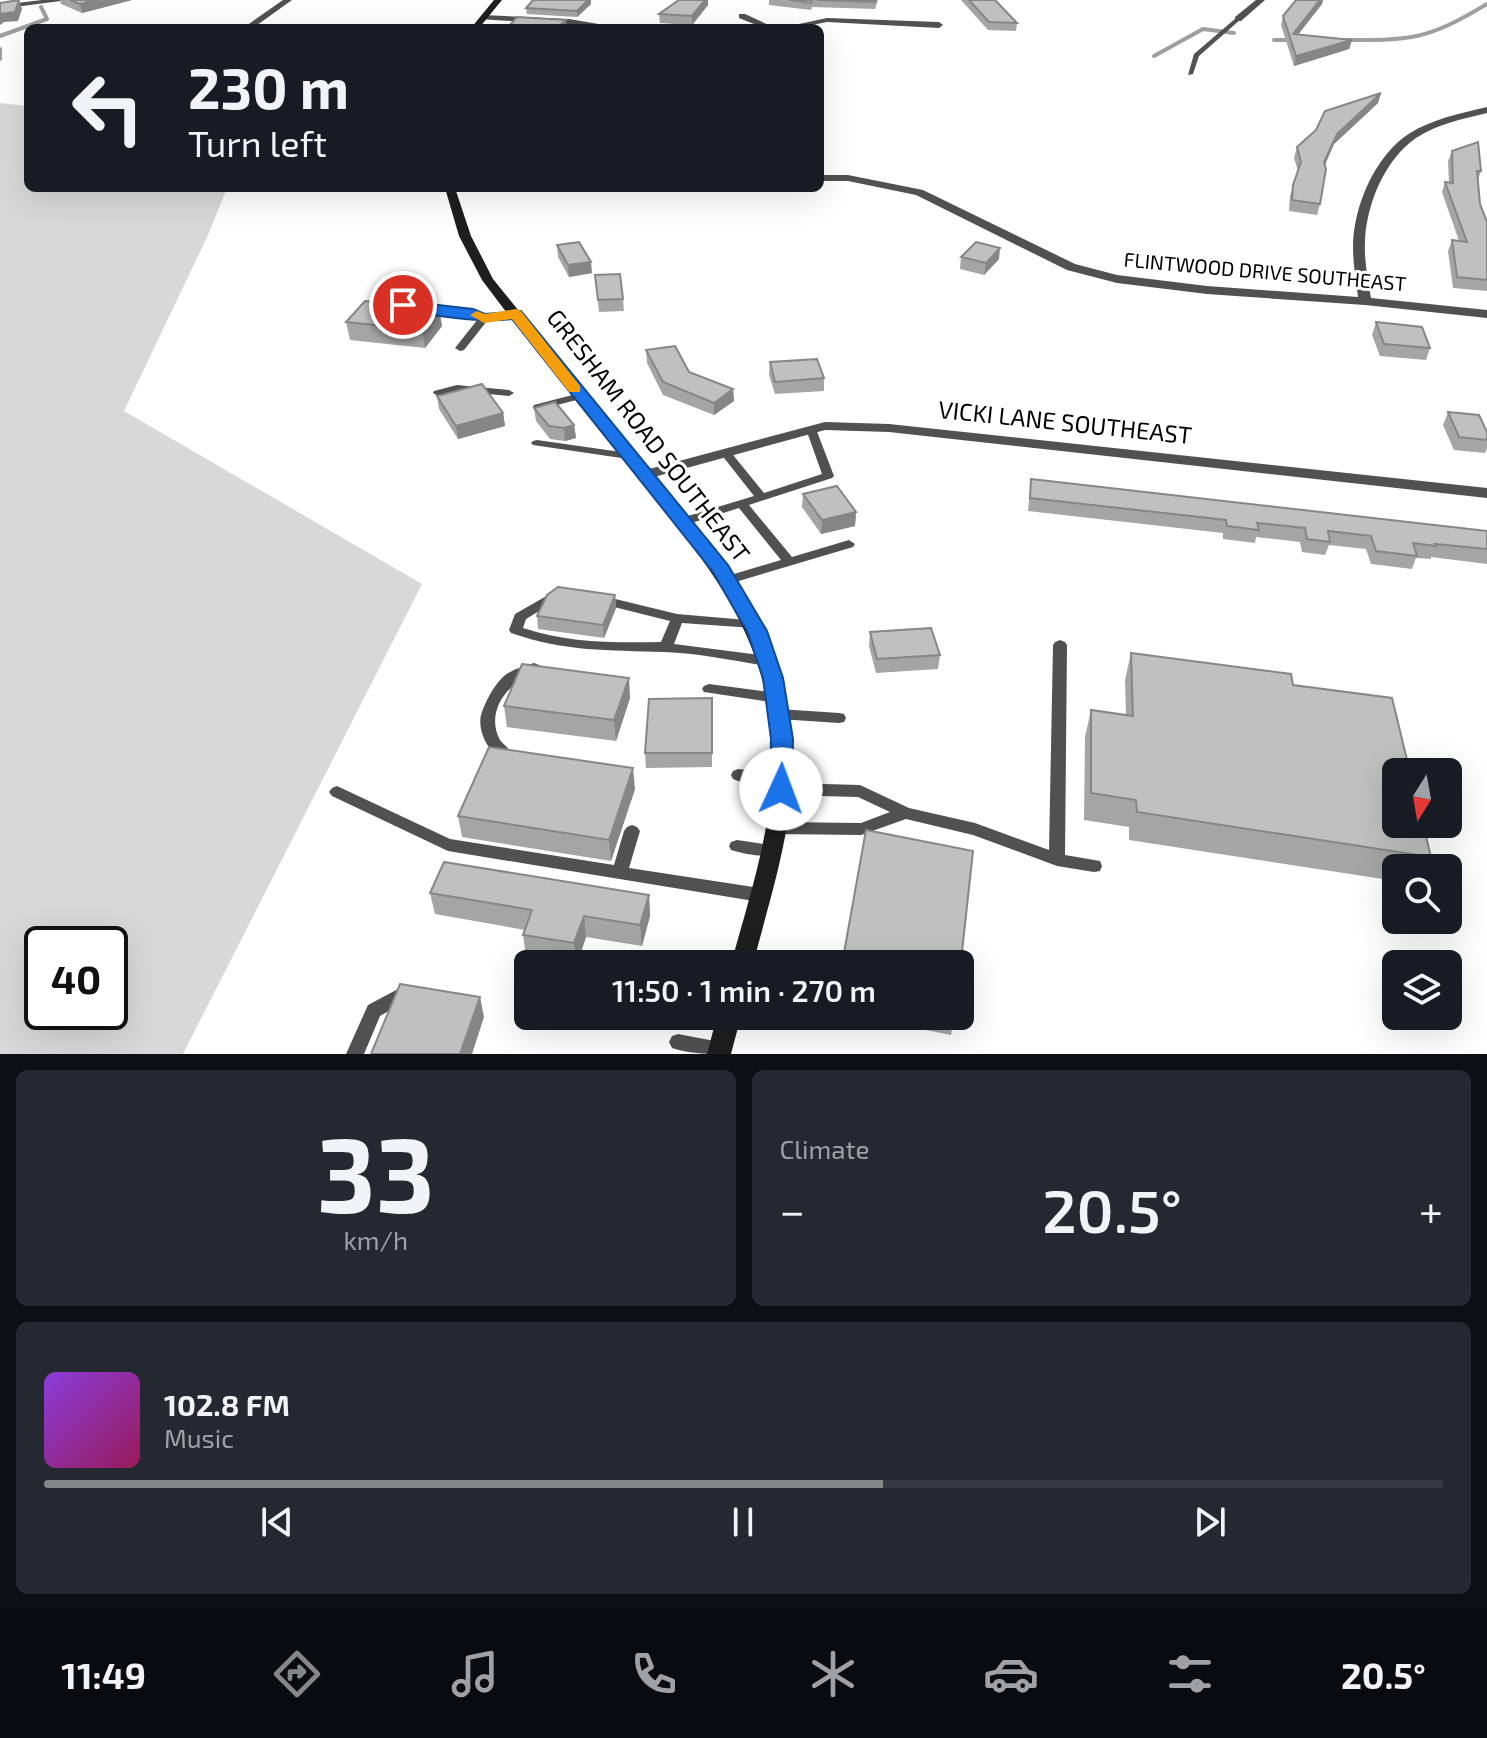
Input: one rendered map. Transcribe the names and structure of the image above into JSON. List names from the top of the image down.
{
  "streets": {
    "street": ["FLINTWOOD DRIVE SOUTHEAST", "VICKI LANE SOUTHEAST", "GRESHAM ROAD SOUTHEAST"]
  },
  "crossings": [
    ["VICKI LANE SOUTHEAST", "GRESHAM ROAD SOUTHEAST"]
  ],
  "north": "bottom",
  "page": {
    "turn": ["230 m", "Turn left"],
    "limit": "40",
    "trip": "11:50 · 1 min · 270 m",
    "tile": [
      ["33", "km/h"],
      "Climate"
    ],
    "heat": ["−", "20.5°", "+"],
    "song": ["102.8 FM", "Music"],
    "tabs": ["11:49", "20.5°"]
  }
}
